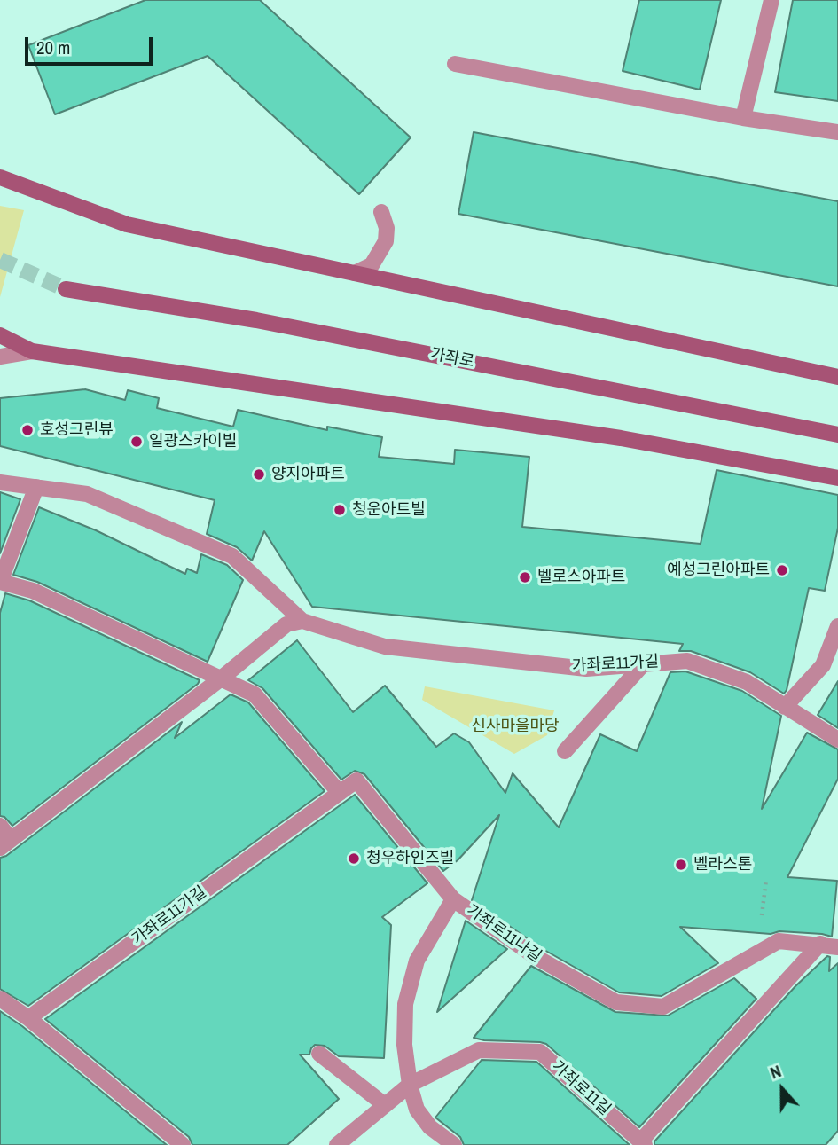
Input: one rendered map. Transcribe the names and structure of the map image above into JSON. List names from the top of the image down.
{
  "streets": {
    "main road": ["가좌로"],
    "street": ["가좌로11가길", "가좌로11나길", "가좌로11길"]
  },
  "crossings": [
    ["가좌로11가길", "가좌로11나길"],
    ["가좌로11나길", "가좌로11길"]
  ],
  "parks": ["신사마을마당"],
  "places": [
    "호성그린뷰",
    "일광스카이빌",
    "양지아파트",
    "청운아트빌",
    "예성그린아파트",
    "벨로스아파트",
    "청우하인즈빌",
    "벨라스톤"
  ],
  "scale_bar": "20 m",
  "north": "top"
}
